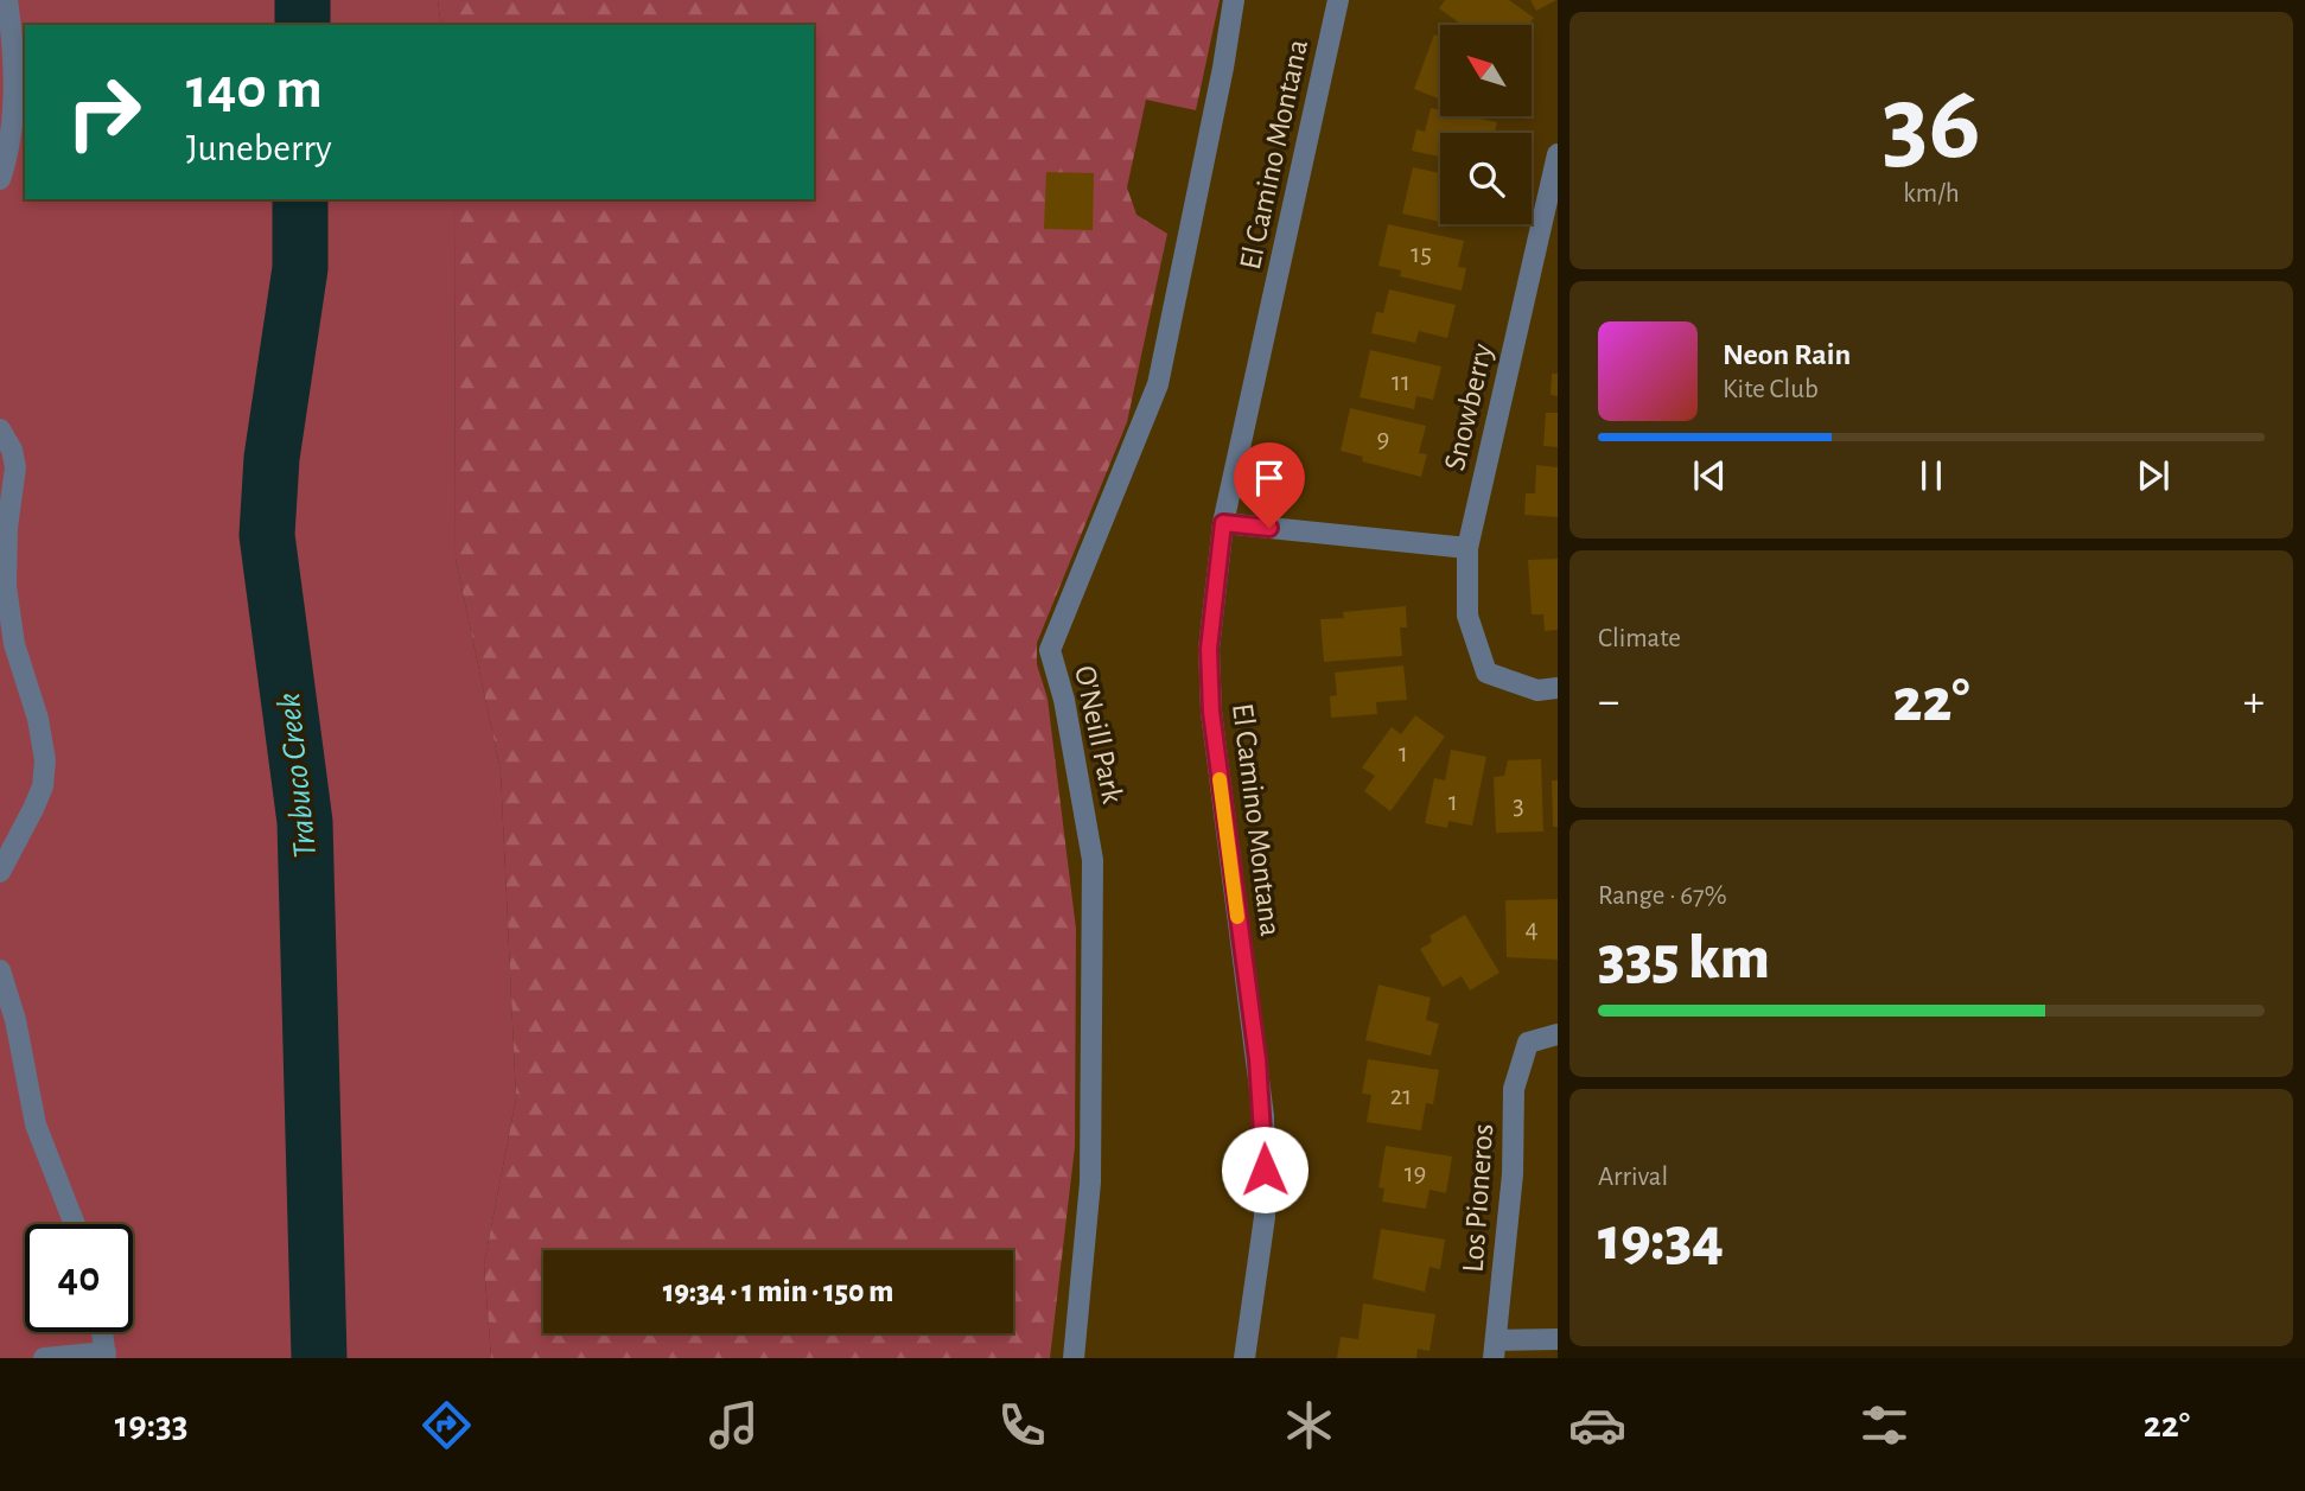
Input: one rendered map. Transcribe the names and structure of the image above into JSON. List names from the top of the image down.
{
  "streets": {
    "street": [
      "El Camino Montana",
      "Snowberry",
      "O'Neill Park",
      "Los Pioneros"
    ]
  },
  "water": ["Trabuco Creek"],
  "house_numbers": [
    "15",
    "11",
    "9",
    "1",
    "1",
    "3",
    "4",
    "21",
    "19"
  ],
  "north": "top left",
  "page": {
    "tile": [
      ["36", "km/h"],
      "Climate",
      ["Range · 67%", "335 km"],
      ["Arrival", "19:34"]
    ],
    "turn": ["140 m", "Juneberry"],
    "song": ["Neon Rain", "Kite Club"],
    "heat": ["−", "22°", "+"],
    "limit": "40",
    "trip": "19:34 · 1 min · 150 m",
    "tabs": ["19:33", "22°"]
  }
}
